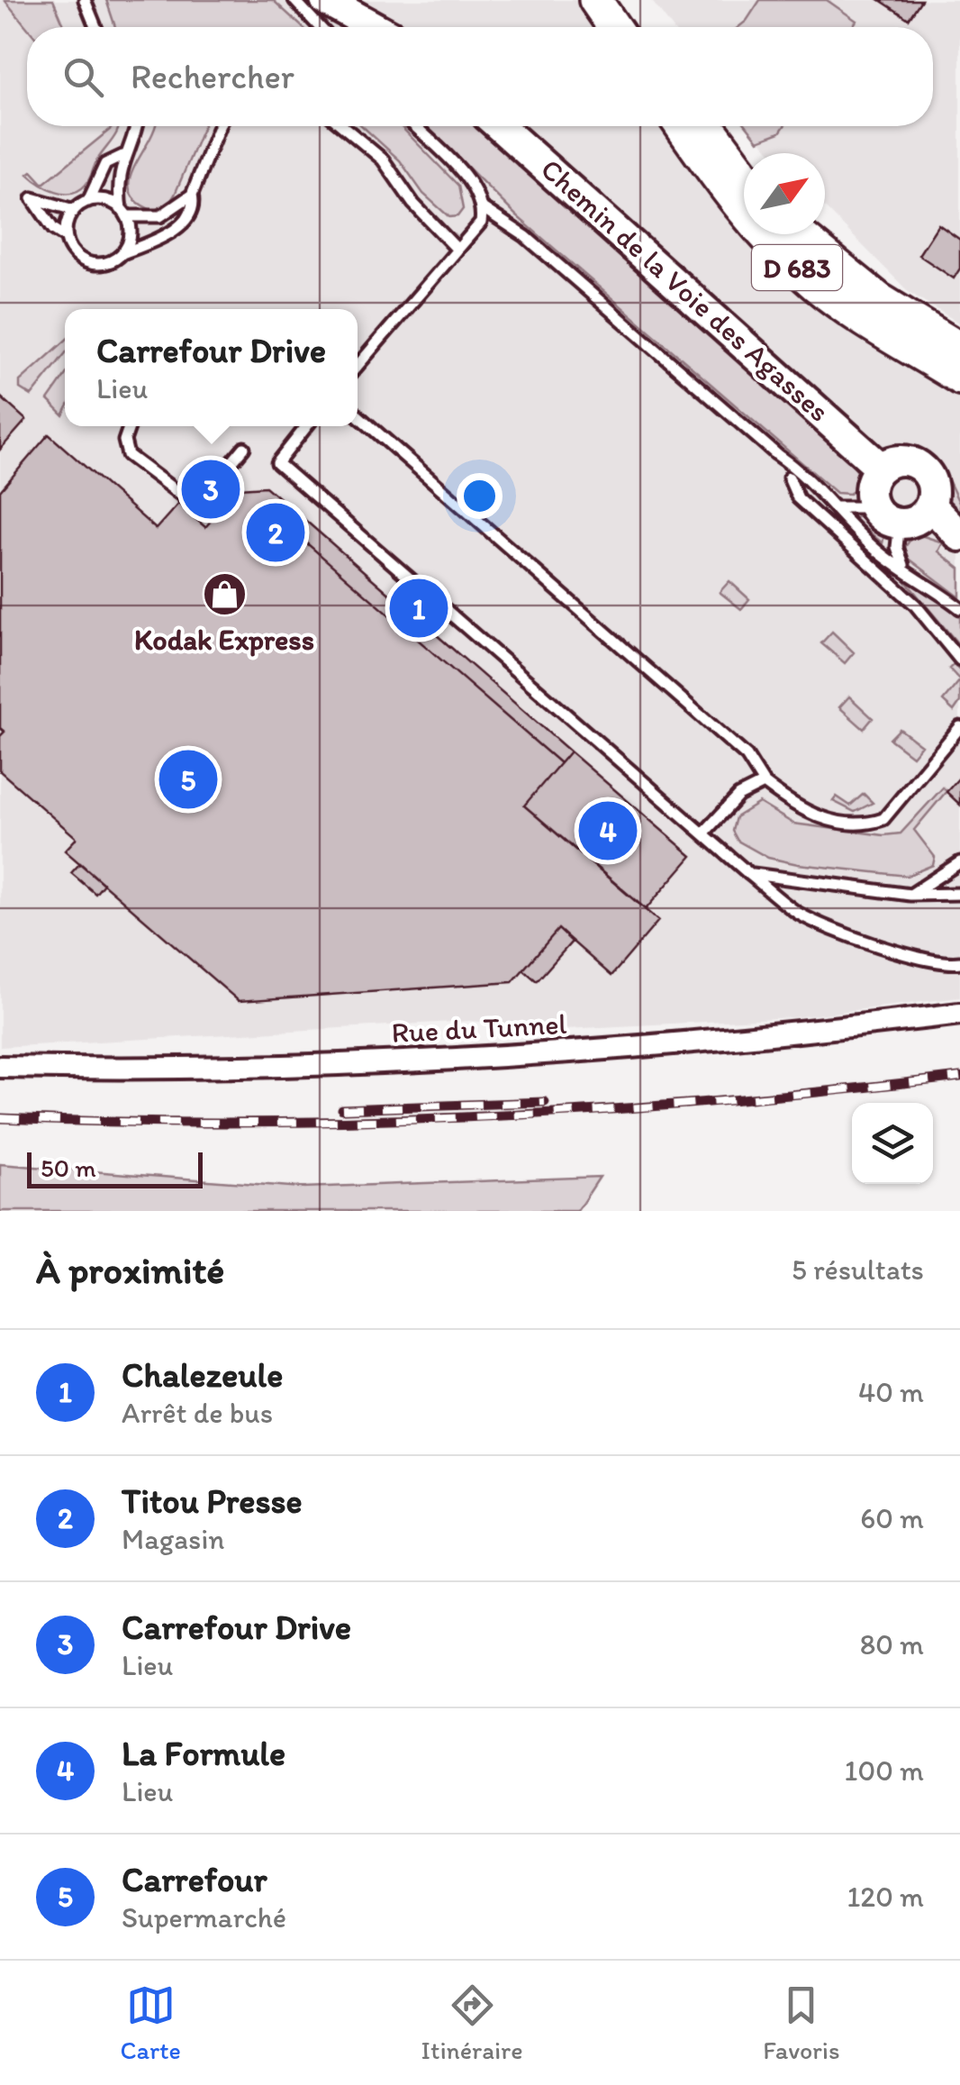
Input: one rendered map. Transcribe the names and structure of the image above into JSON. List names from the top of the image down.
{
  "streets": {
    "main road": ["D 683"],
    "street": ["Chemin de la Voie des Agasses", "Rue du Tunnel"]
  },
  "places": {
    "shop": ["Kodak Express"]
  },
  "scale_bar": "50 m",
  "north": "top right",
  "page": {
    "search": "Rechercher",
    "popup": ["Carrefour Drive", "Lieu"],
    "pins": [
      "3",
      "2",
      "1",
      "5",
      "4"
    ],
    "scale": "50 m",
    "heading": ["À proximité", "5 résultats"],
    "list": [
      {
        "mark": "1",
        "name": "Chalezeule",
        "note": "Arrêt de bus",
        "value": "40 m"
      },
      {
        "mark": "2",
        "name": "Titou Presse",
        "note": "Magasin",
        "value": "60 m"
      },
      {
        "mark": "3",
        "name": "Carrefour Drive",
        "note": "Lieu",
        "value": "80 m"
      },
      {
        "mark": "4",
        "name": "La Formule",
        "note": "Lieu",
        "value": "100 m"
      },
      {
        "mark": "5",
        "name": "Carrefour",
        "note": "Supermarché",
        "value": "120 m"
      }
    ],
    "nav": ["Carte", "Itinéraire", "Favoris"]
  }
}
